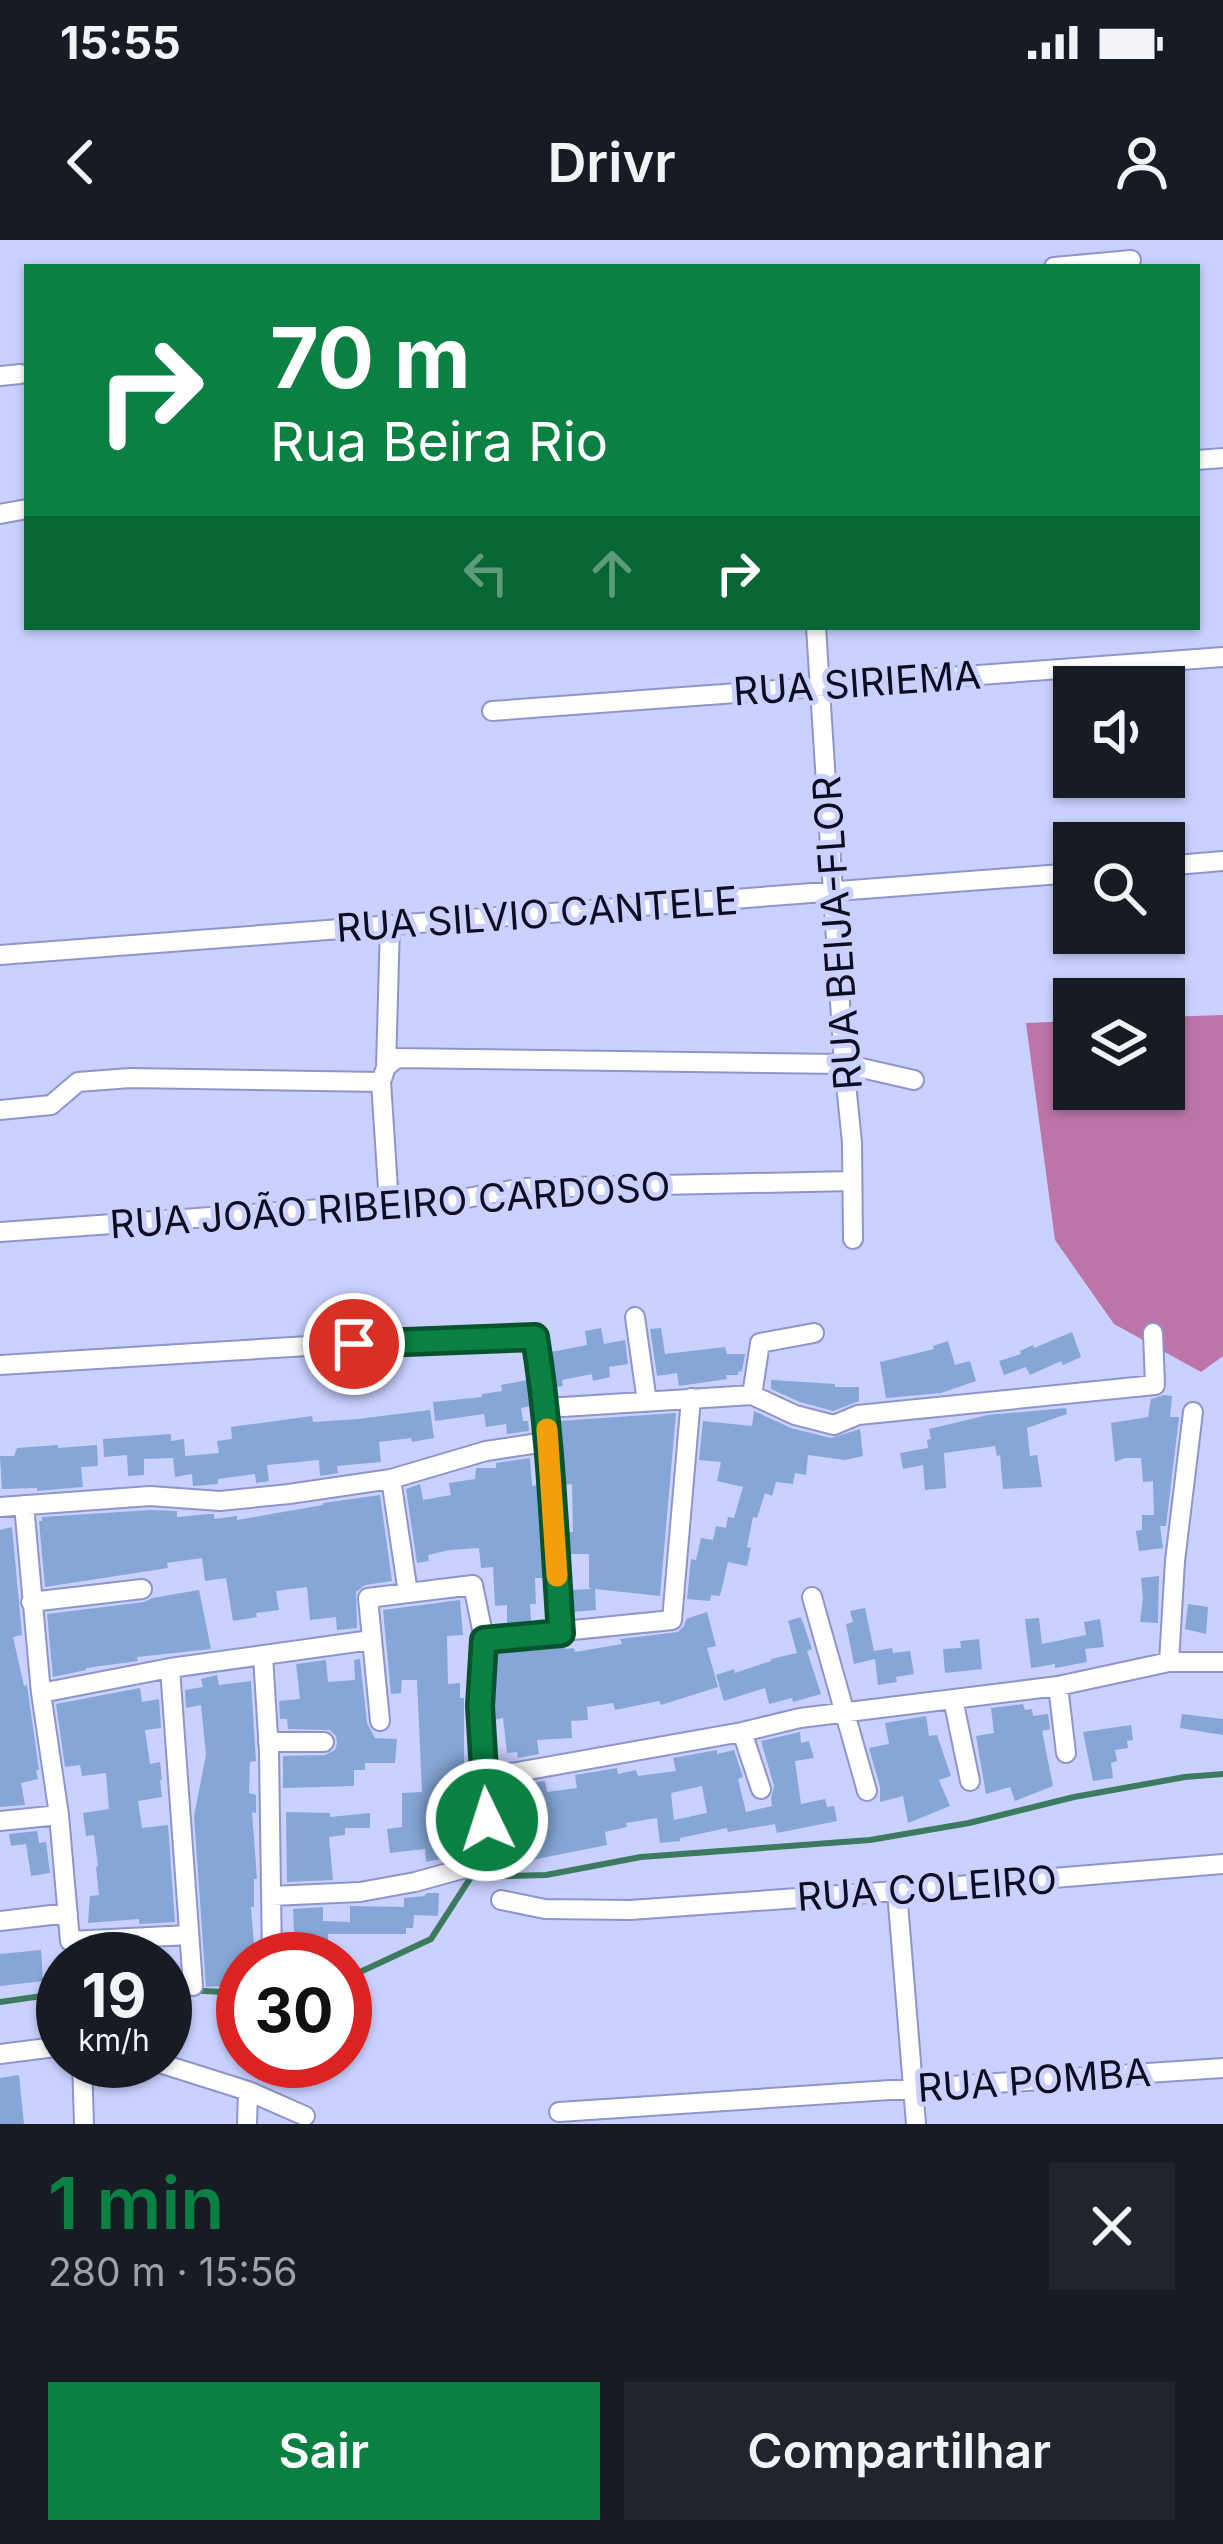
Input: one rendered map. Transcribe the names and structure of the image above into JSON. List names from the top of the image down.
{
  "streets": {
    "street": [
      "RUA SIRIEMA",
      "RUA SILVIO CANTELE",
      "RUA BEIJA-FLOR",
      "RUA JOÃO RIBEIRO CARDOSO",
      "RUA COLEIRO",
      "RUA POMBA"
    ]
  },
  "crossings": [
    ["RUA SIRIEMA", "RUA BEIJA-FLOR"],
    ["RUA SILVIO CANTELE", "RUA BEIJA-FLOR"],
    ["RUA BEIJA-FLOR", "RUA JOÃO RIBEIRO CARDOSO"]
  ],
  "page": {
    "status": "15:55",
    "header": "Drivr",
    "turn": ["70 m", "Rua Beira Rio"],
    "speed": "19 km/h",
    "limit": "30",
    "heading": ["1 min", "280 m · 15:56"],
    "buttons": ["Sair", "Compartilhar"]
  }
}
